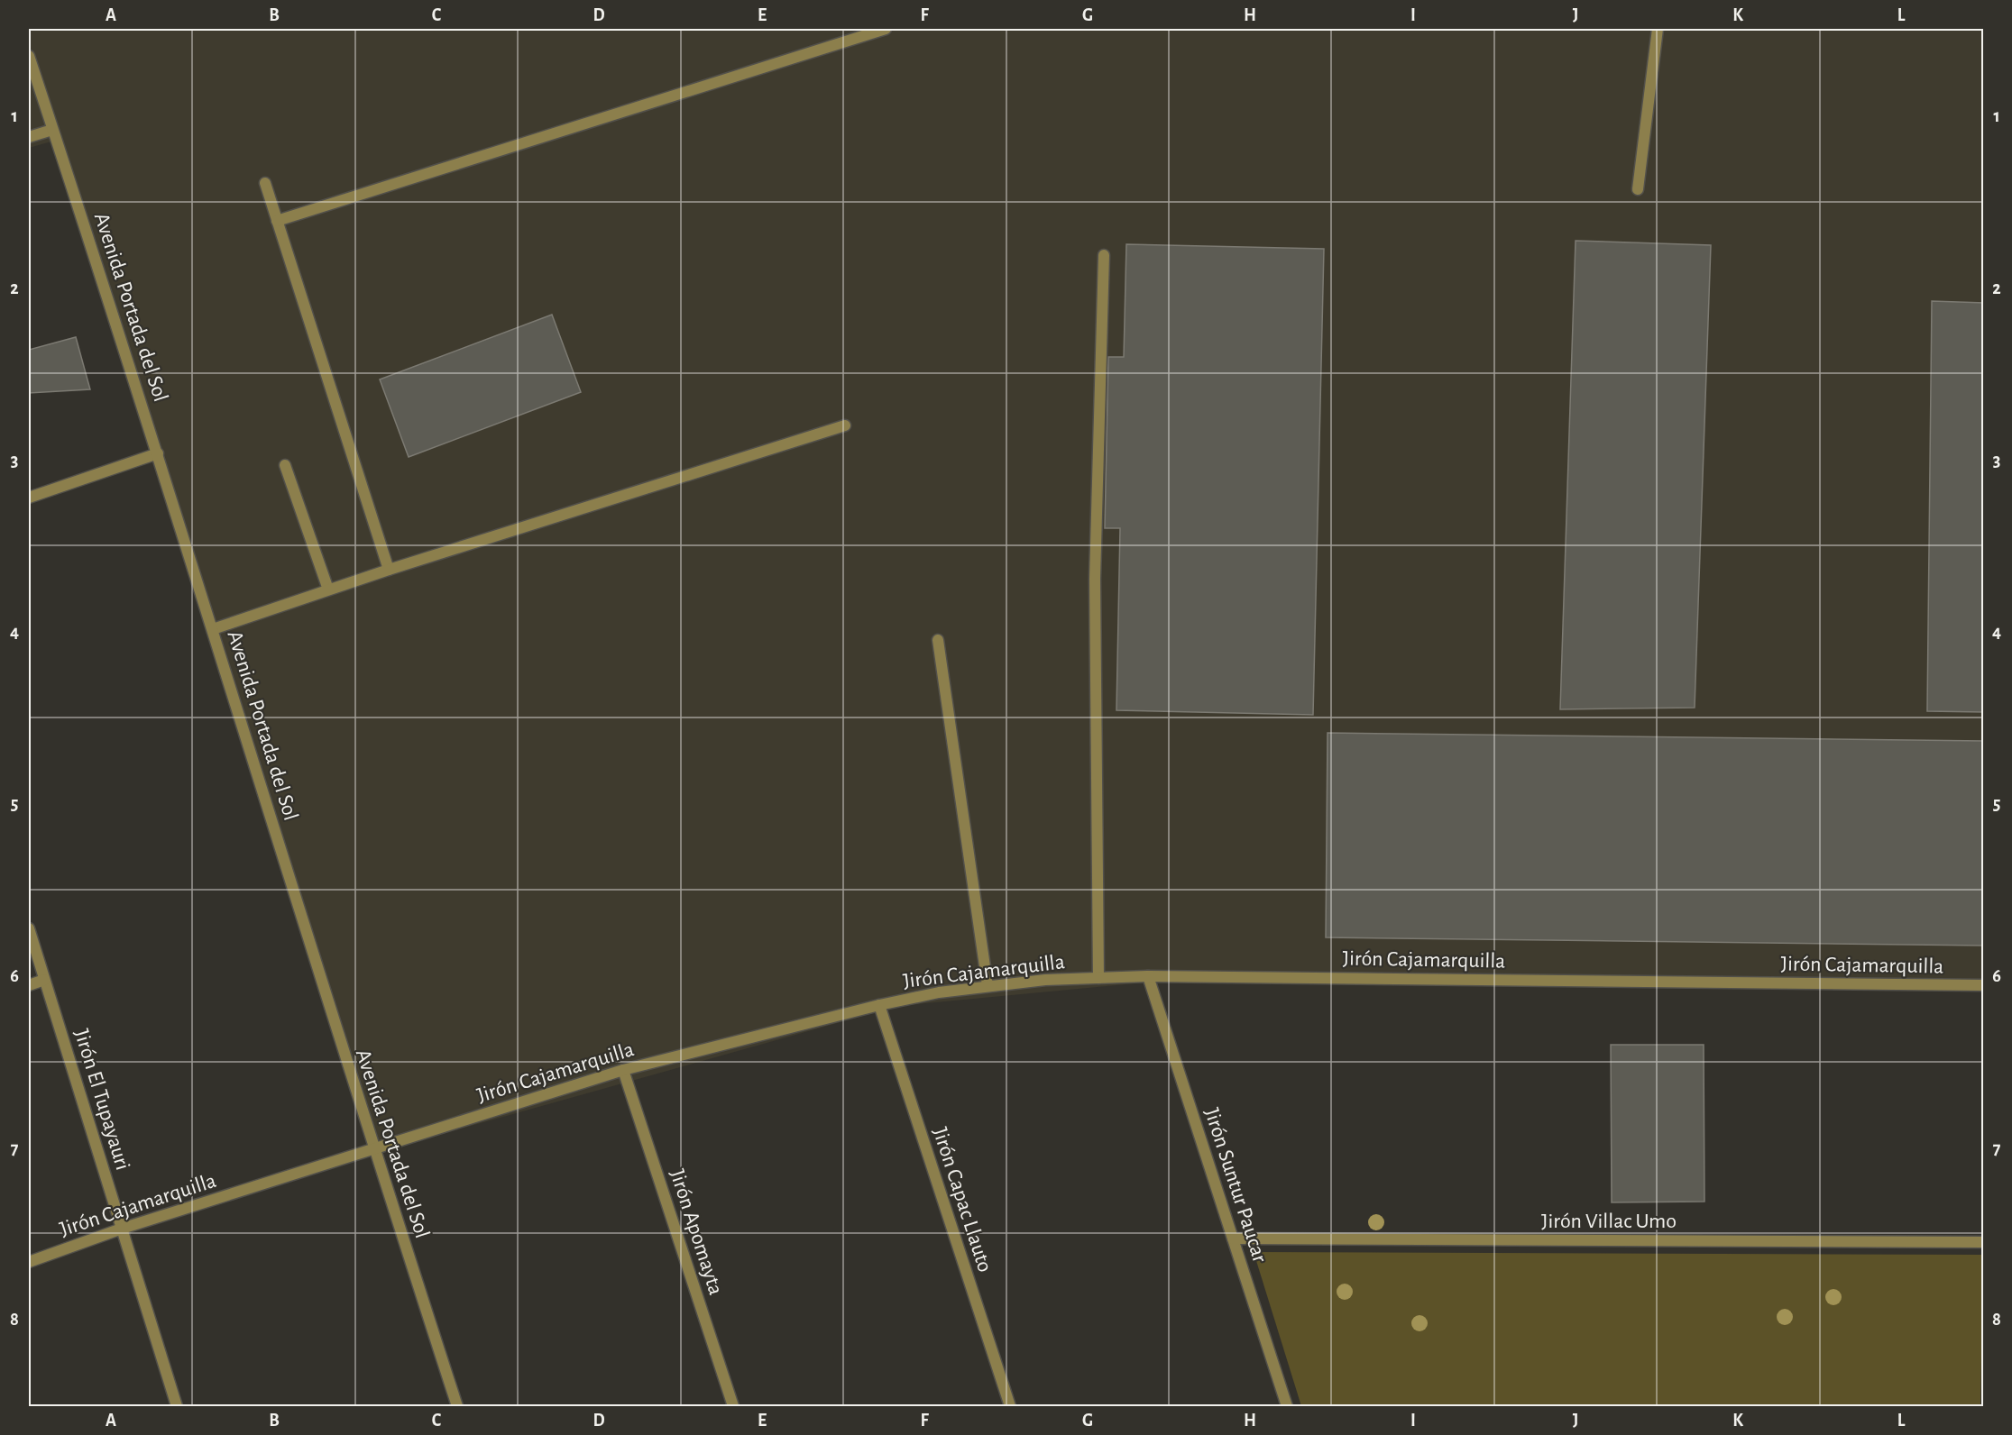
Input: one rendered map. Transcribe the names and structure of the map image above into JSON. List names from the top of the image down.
{
  "streets": {
    "street": [
      "Avenida Portada del Sol",
      "Jirón Cajamarquilla",
      "Jirón El Tupayauri",
      "Jirón Suntur Paucar",
      "Jirón Capac Llauto",
      "Jirón Villac Umo",
      "Jirón Apomayta"
    ]
  },
  "crossings": [
    ["Avenida Portada del Sol", "Jirón Cajamarquilla"],
    ["Jirón Cajamarquilla", "Jirón El Tupayauri"],
    ["Jirón Cajamarquilla", "Jirón Suntur Paucar"],
    ["Jirón Cajamarquilla", "Jirón Capac Llauto"],
    ["Jirón Cajamarquilla", "Jirón Apomayta"],
    ["Jirón Suntur Paucar", "Jirón Villac Umo"]
  ],
  "grid": {
    "columns": [
      "A",
      "B",
      "C",
      "D",
      "E",
      "F",
      "G",
      "H",
      "I",
      "J",
      "K",
      "L"
    ],
    "rows": [
      "1",
      "2",
      "3",
      "4",
      "5",
      "6",
      "7",
      "8"
    ]
  }
}
